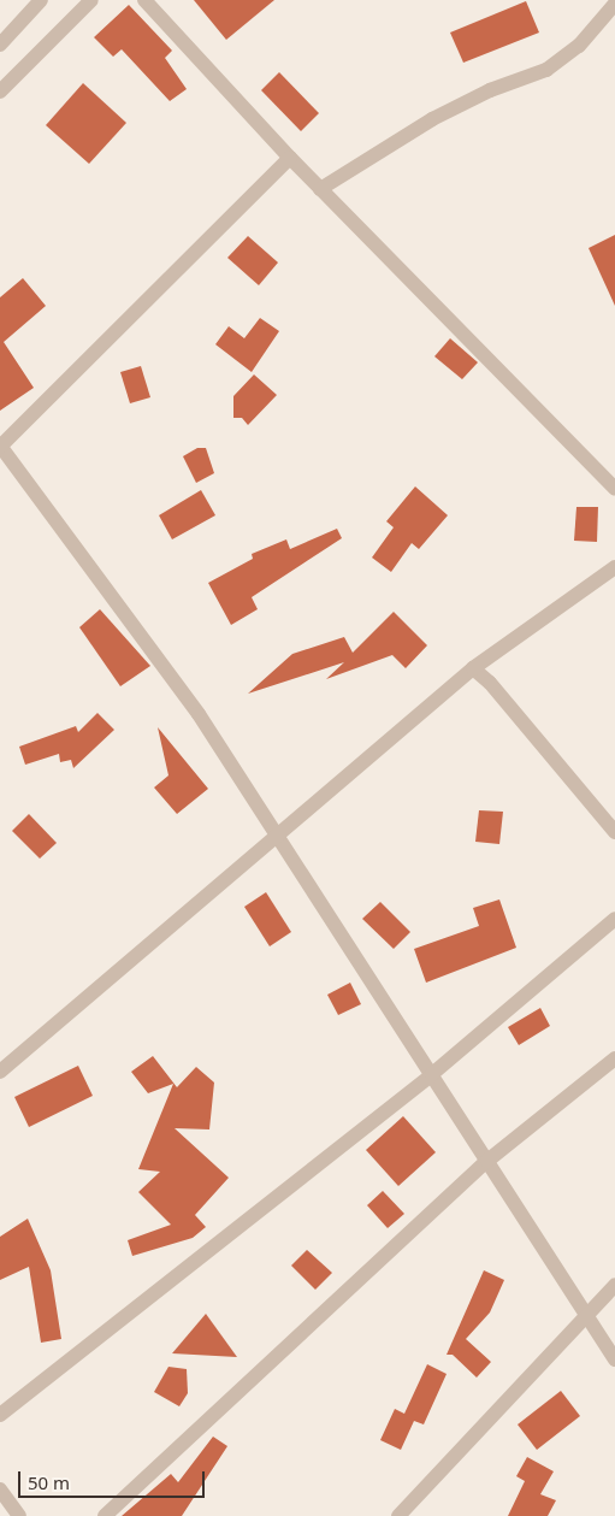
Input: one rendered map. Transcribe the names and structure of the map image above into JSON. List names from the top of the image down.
{
  "scale_bar": "50 m"
}
